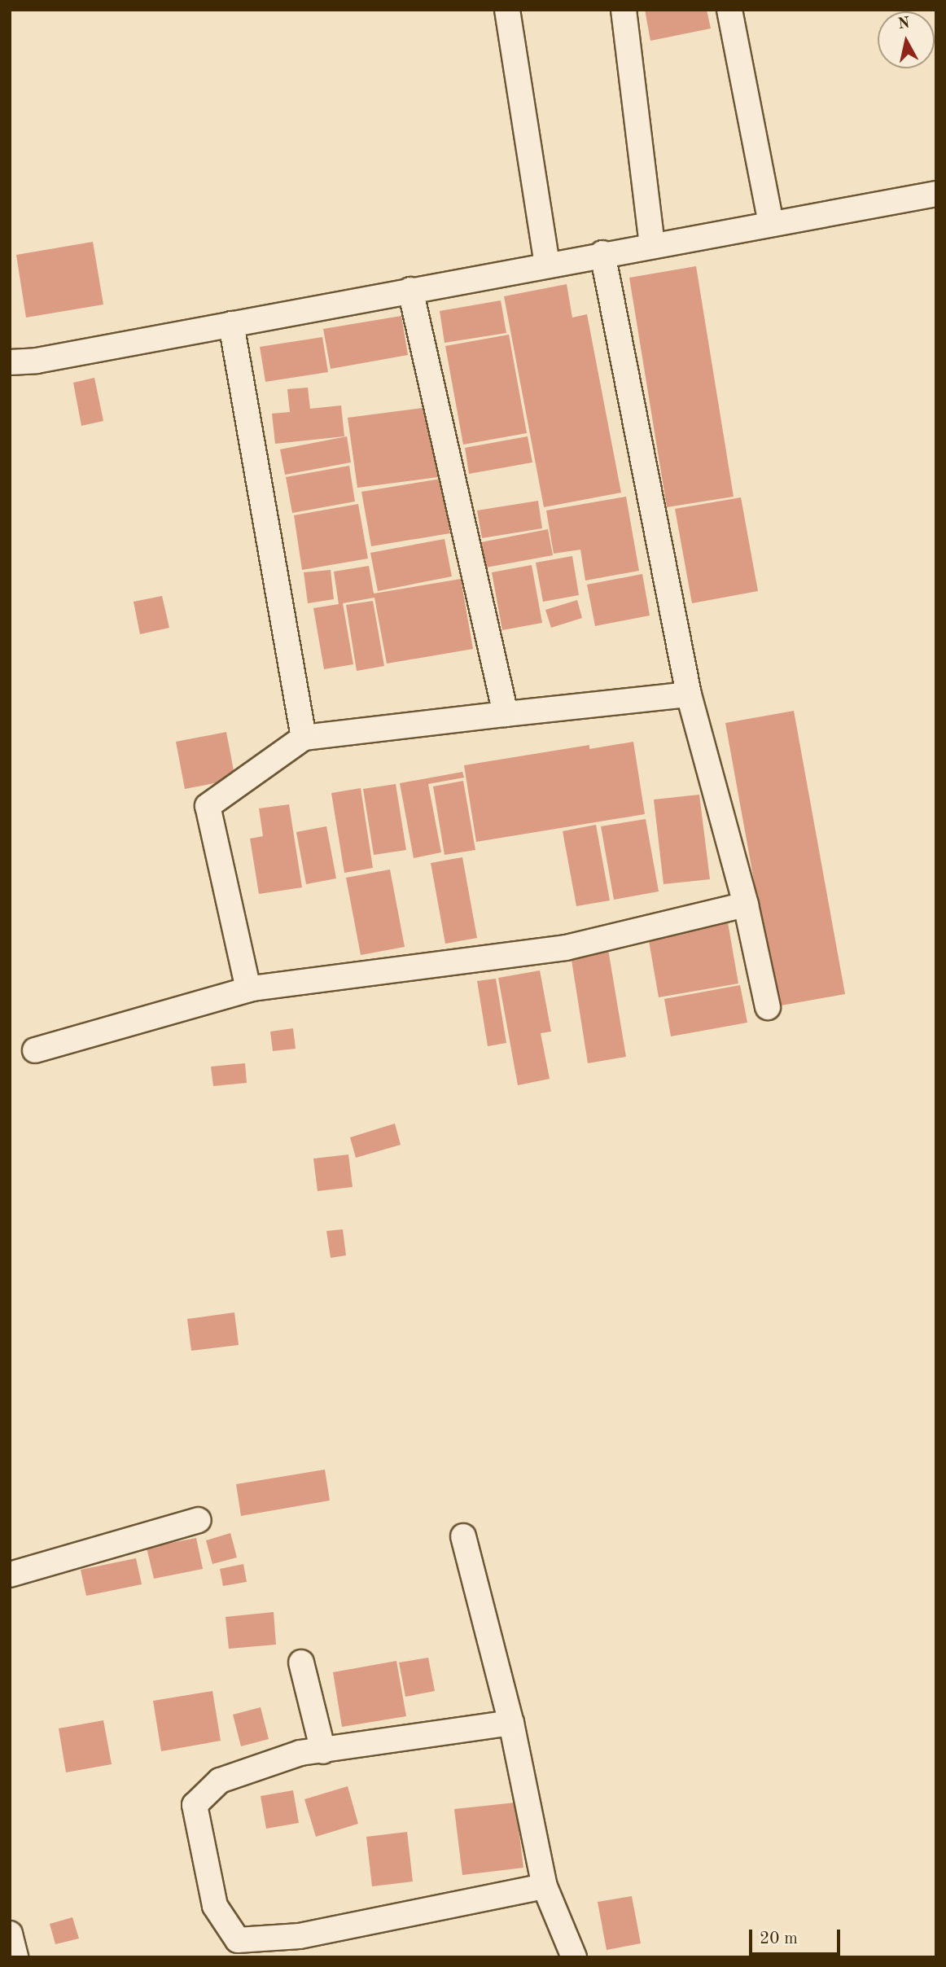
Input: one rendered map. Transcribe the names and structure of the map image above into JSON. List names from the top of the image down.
{
  "scale_bar": "20 m",
  "north": "top"
}
